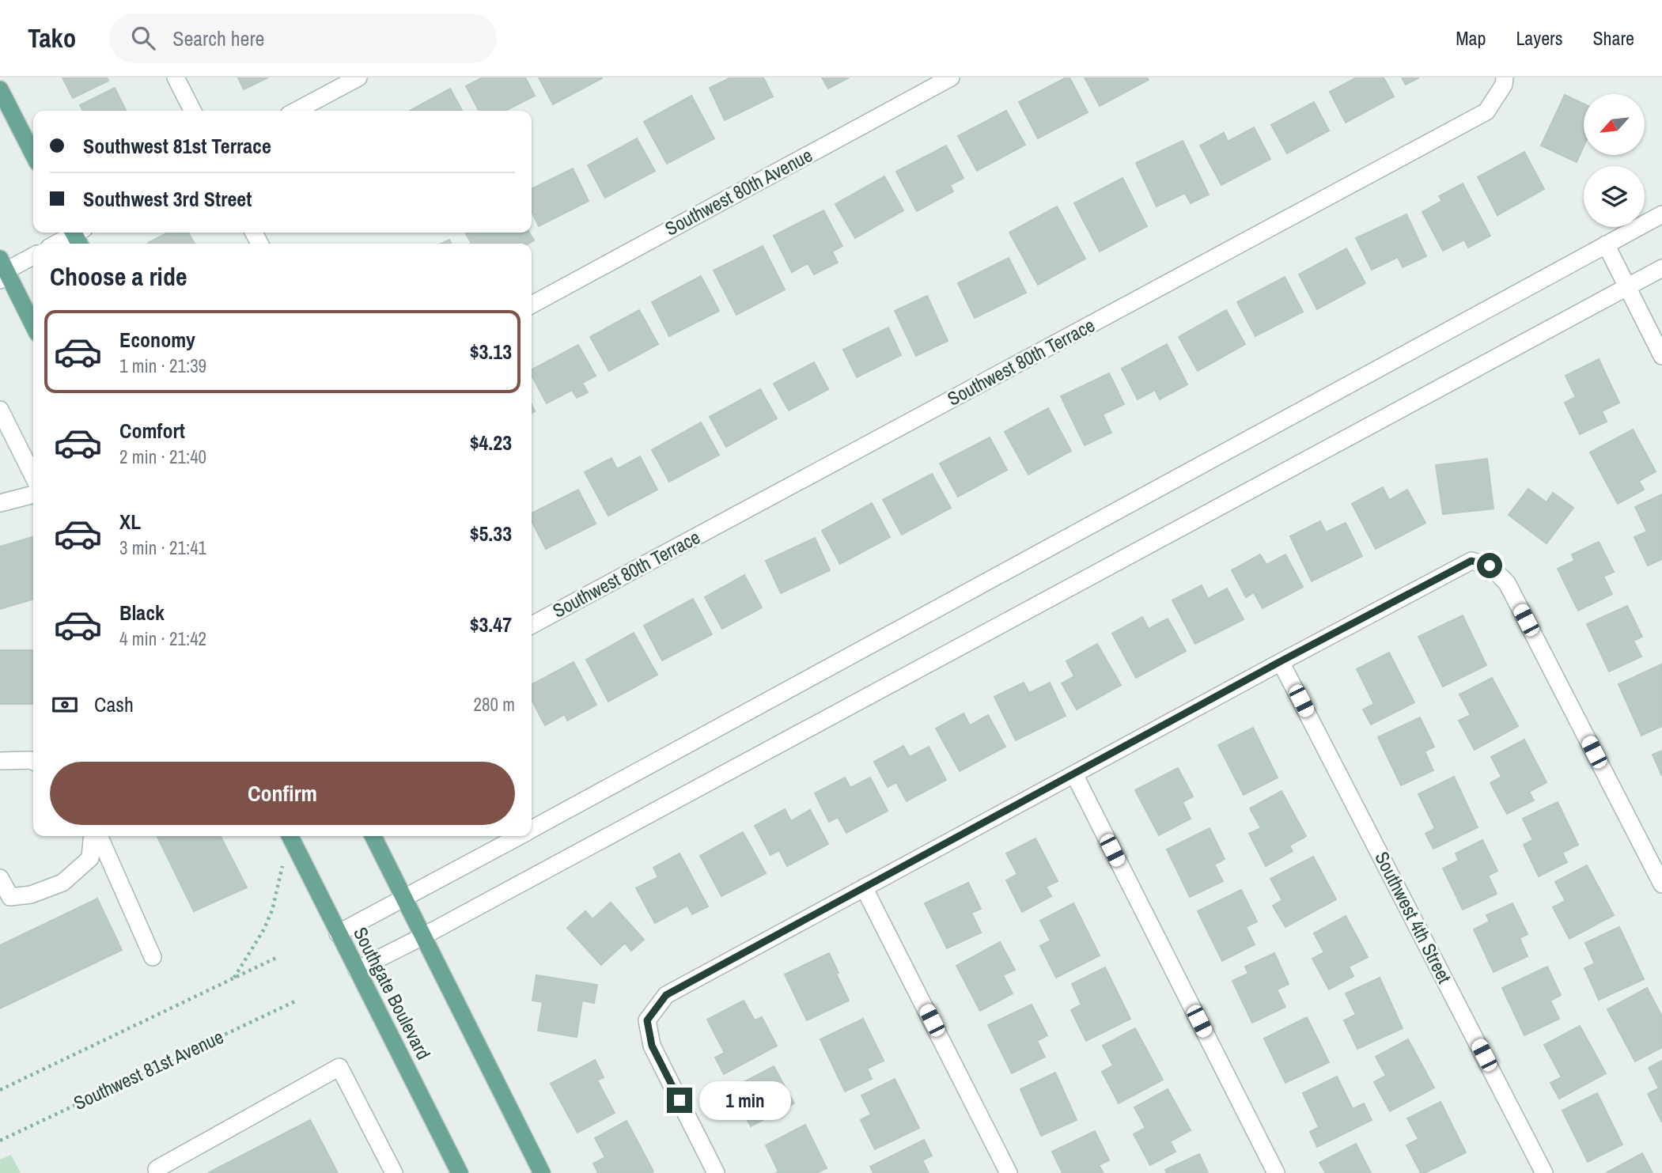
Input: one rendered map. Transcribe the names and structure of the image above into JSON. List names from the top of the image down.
{
  "streets": {
    "main road": ["Southgate Boulevard"],
    "street": ["Southwest 80th Avenue", "Southwest 80th Terrace", "Southwest 4th Street"],
    "path": ["Southwest 81st Avenue"]
  },
  "north": "bottom left",
  "page": {
    "header": "Tako",
    "search": "Search here",
    "nav": ["Map", "Layers", "Share"],
    "banner": ["Southwest 81st Terrace", "Southwest 3rd Street"],
    "heading": "Choose a ride",
    "list": [
      {
        "name": "Economy",
        "note": "1 min · 21:39",
        "value": "$3.13"
      },
      {
        "name": "Comfort",
        "note": "2 min · 21:40",
        "value": "$4.23"
      },
      {
        "name": "XL",
        "note": "3 min · 21:41",
        "value": "$5.33"
      },
      {
        "name": "Black",
        "note": "4 min · 21:42",
        "value": "$3.47"
      }
    ],
    "pay": ["Cash", "280 m"],
    "buttons": "Confirm",
    "bubble": "1 min"
  }
}
